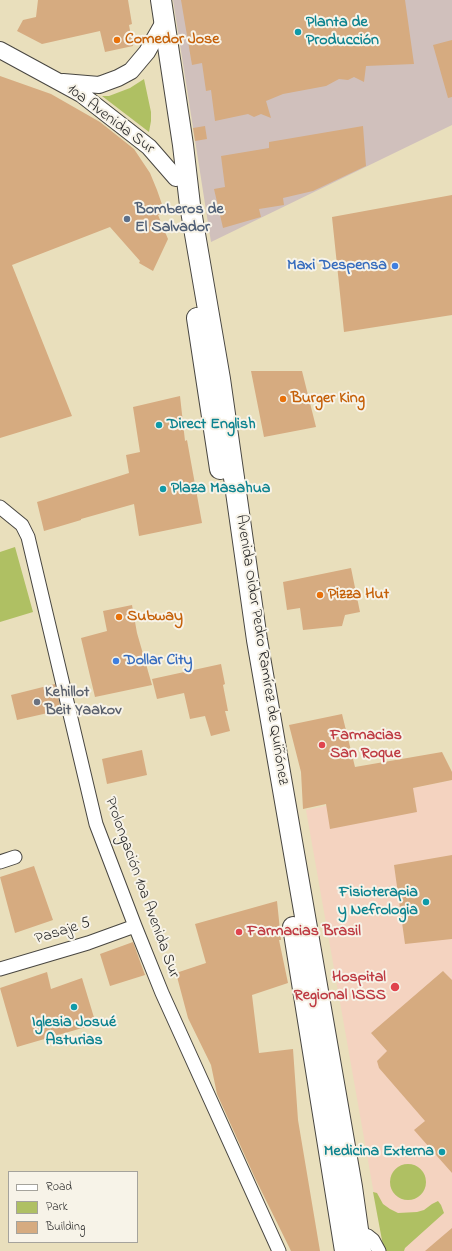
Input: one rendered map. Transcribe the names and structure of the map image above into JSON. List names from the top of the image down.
{
  "streets": {
    "main road": ["Avenida Oidor Pedro Ramírez de Quiñónez"],
    "street": ["10a Avenida Sur", "Prolongación 10a Avenida Sur", "Pasaje 5"]
  },
  "crossings": [
    ["10a Avenida Sur", "Avenida Oidor Pedro Ramírez de Quiñónez"],
    ["Prolongación 10a Avenida Sur", "Pasaje 5"]
  ],
  "places": [
    "Planta de Producción",
    "Comedor Jose",
    "Bomberos de El Salvador",
    "Maxi Despensa",
    "Burger King",
    "Direct English",
    "Plaza Masahua",
    "Pizza Hut",
    "Subway",
    "Dollar City",
    "Kehillot Beit Yaakov",
    "Farmacias San Roque",
    "Fisioterapia y Nefrologia",
    "Farmacias Brasil",
    "Hospital Regional ISSS",
    "Iglesia Josué Asturias",
    "Medicina Externa"
  ],
  "legend": ["Road", "Park", "Building"]
}
